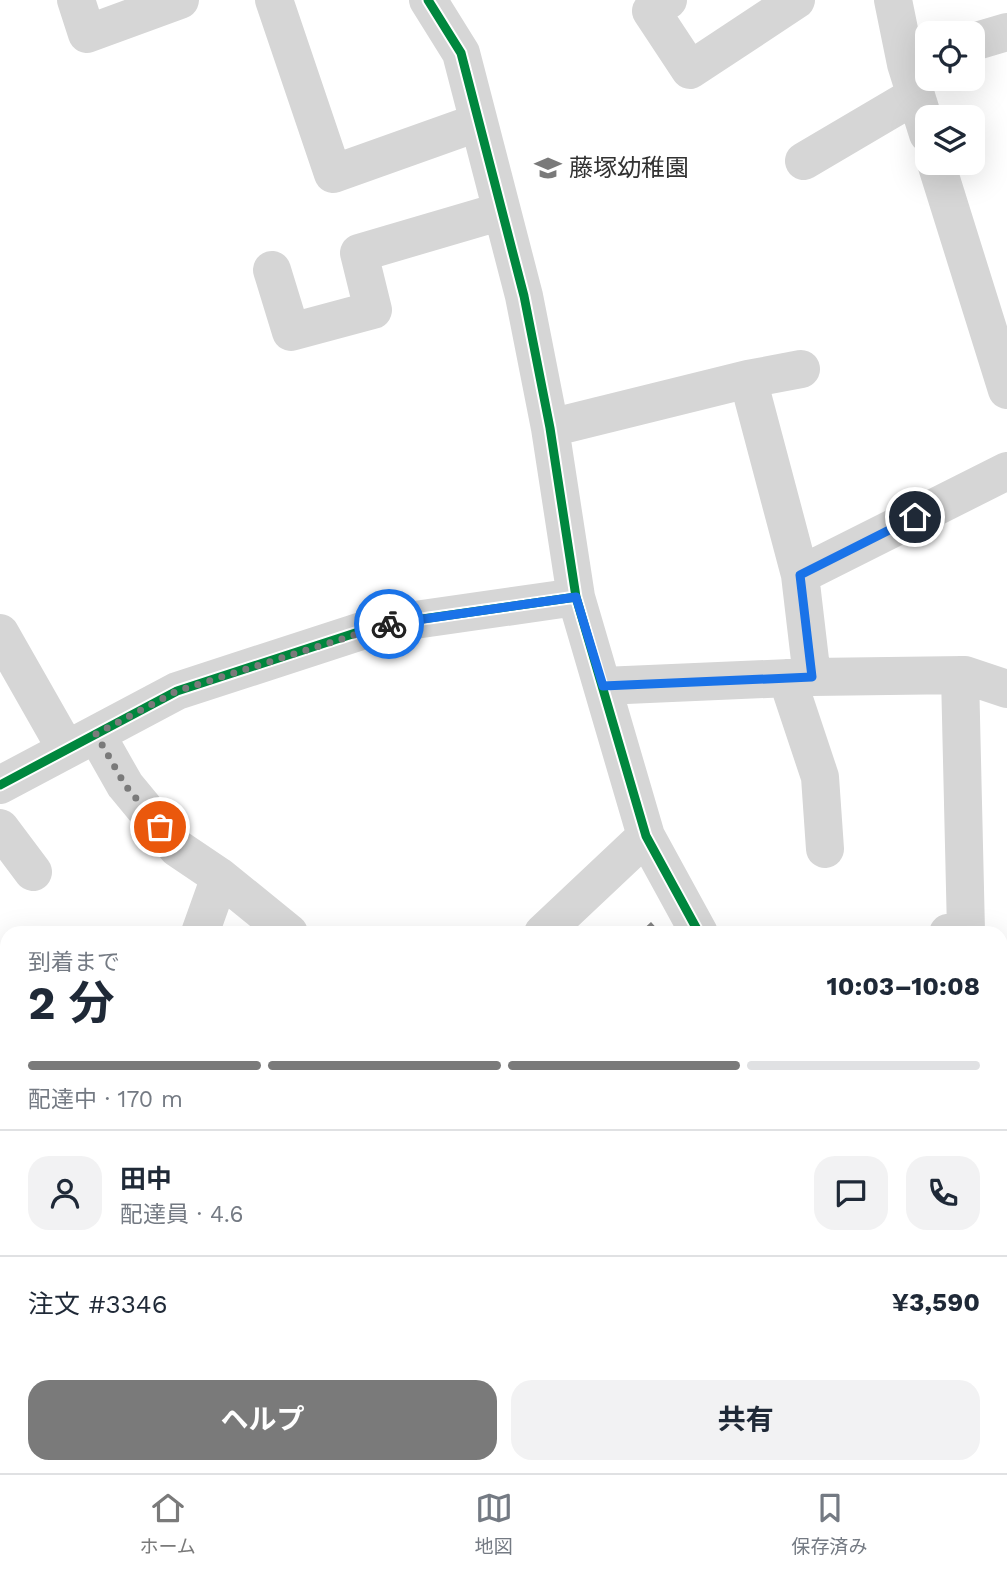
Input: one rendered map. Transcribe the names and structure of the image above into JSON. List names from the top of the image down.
{
  "places": {
    "school or university": ["藤塚幼稚園"]
  },
  "page": {
    "heading": ["2 分", "到着まで", "10:03–10:08"],
    "panel": [
      "田中",
      "配達員 · 4.6",
      "注文 #3346",
      "¥3,590"
    ],
    "bar": "配達中 · 170 m",
    "buttons": ["ヘルプ", "共有"],
    "tabs": ["ホーム", "地図", "保存済み"]
  }
}
